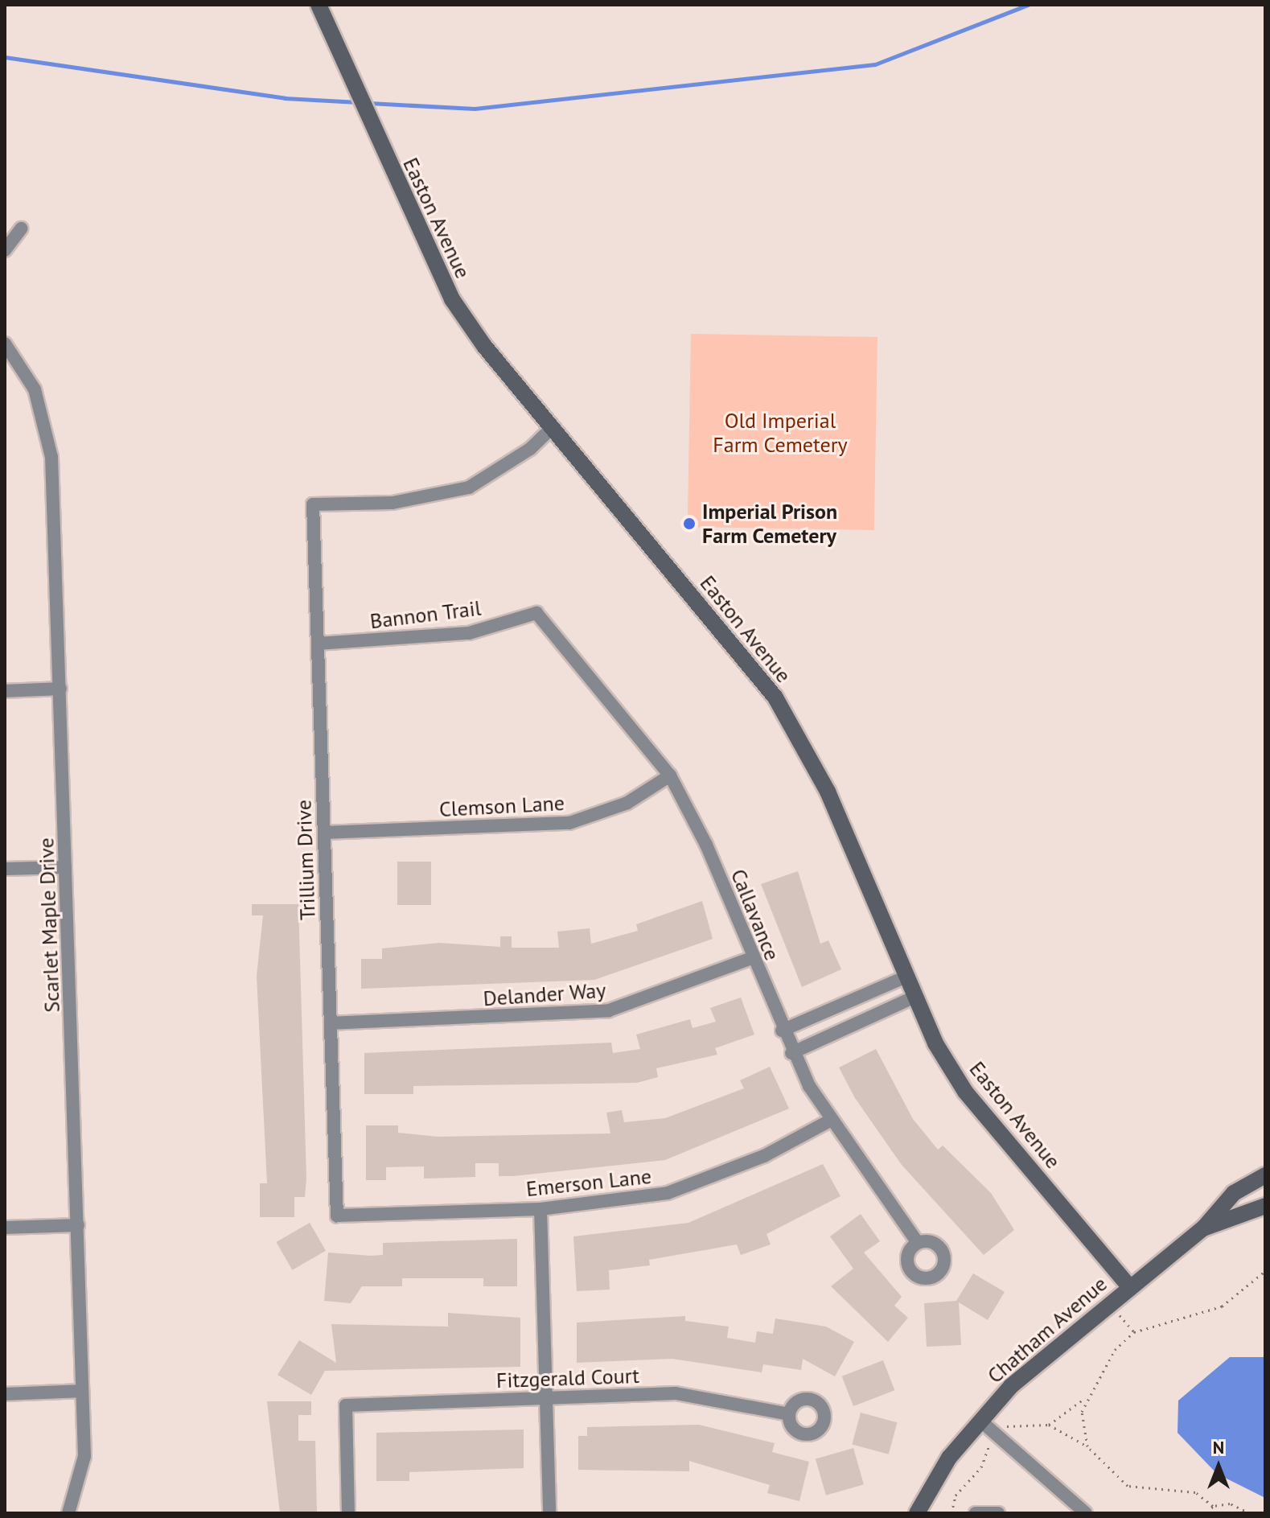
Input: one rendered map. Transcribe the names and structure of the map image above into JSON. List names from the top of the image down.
{
  "streets": {
    "street": [
      "Easton Avenue",
      "Bannon Trail",
      "Clemson Lane",
      "Trillium Drive",
      "Callavance",
      "Scarlet Maple Drive",
      "Delander Way",
      "Emerson Lane",
      "Chatham Avenue",
      "Fitzgerald Court"
    ]
  },
  "crossings": [
    ["Easton Avenue", "Trillium Drive"],
    ["Easton Avenue", "Chatham Avenue"],
    ["Bannon Trail", "Trillium Drive"],
    ["Bannon Trail", "Callavance"],
    ["Clemson Lane", "Trillium Drive"],
    ["Clemson Lane", "Callavance"],
    ["Trillium Drive", "Delander Way"],
    ["Trillium Drive", "Emerson Lane"],
    ["Callavance", "Delander Way"],
    ["Callavance", "Emerson Lane"]
  ],
  "parks": ["Old Imperial Farm Cemetery"],
  "places": ["Imperial Prison Farm Cemetery"],
  "north": "top"
}
